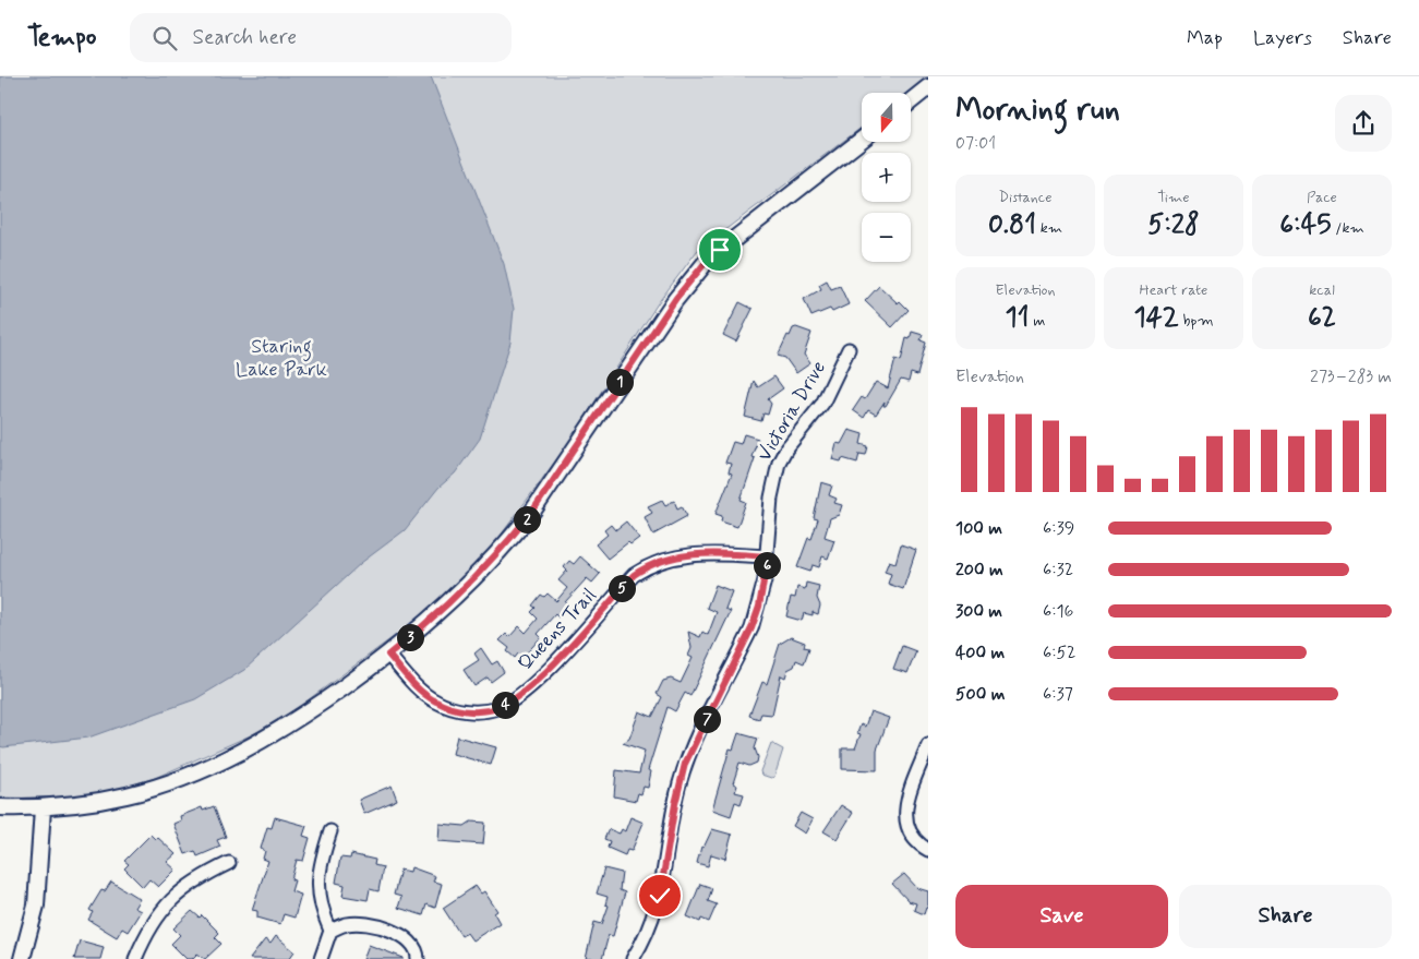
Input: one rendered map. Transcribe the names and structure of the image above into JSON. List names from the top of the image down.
{
  "streets": {
    "street": ["Victoria Drive", "Queens Trail"]
  },
  "crossings": [
    ["Victoria Drive", "Queens Trail"]
  ],
  "parks": ["Staring Lake Park"],
  "north": "bottom",
  "page": {
    "header": "Tempo",
    "search": "Search here",
    "nav": ["Map", "Layers", "Share"],
    "heading": ["Morning run", "07:01"],
    "map_buttons": ["+", "−"],
    "stats": [
      ["Distance", "0.81 km"],
      ["Time", "5:28"],
      ["Pace", "6:45 /km"],
      ["Elevation", "11 m"],
      ["Heart rate", "142 bpm"],
      ["kcal", "62"]
    ],
    "chart": ["Elevation", "273–283 m"],
    "pins": [
      "1",
      "2",
      "6",
      "5",
      "3",
      "4",
      "7"
    ],
    "list": [
      {
        "name": "100 m",
        "note": "6:39"
      },
      {
        "name": "200 m",
        "note": "6:32"
      },
      {
        "name": "300 m",
        "note": "6:16"
      },
      {
        "name": "400 m",
        "note": "6:52"
      },
      {
        "name": "500 m",
        "note": "6:37"
      }
    ],
    "buttons": ["Save", "Share"]
  }
}
